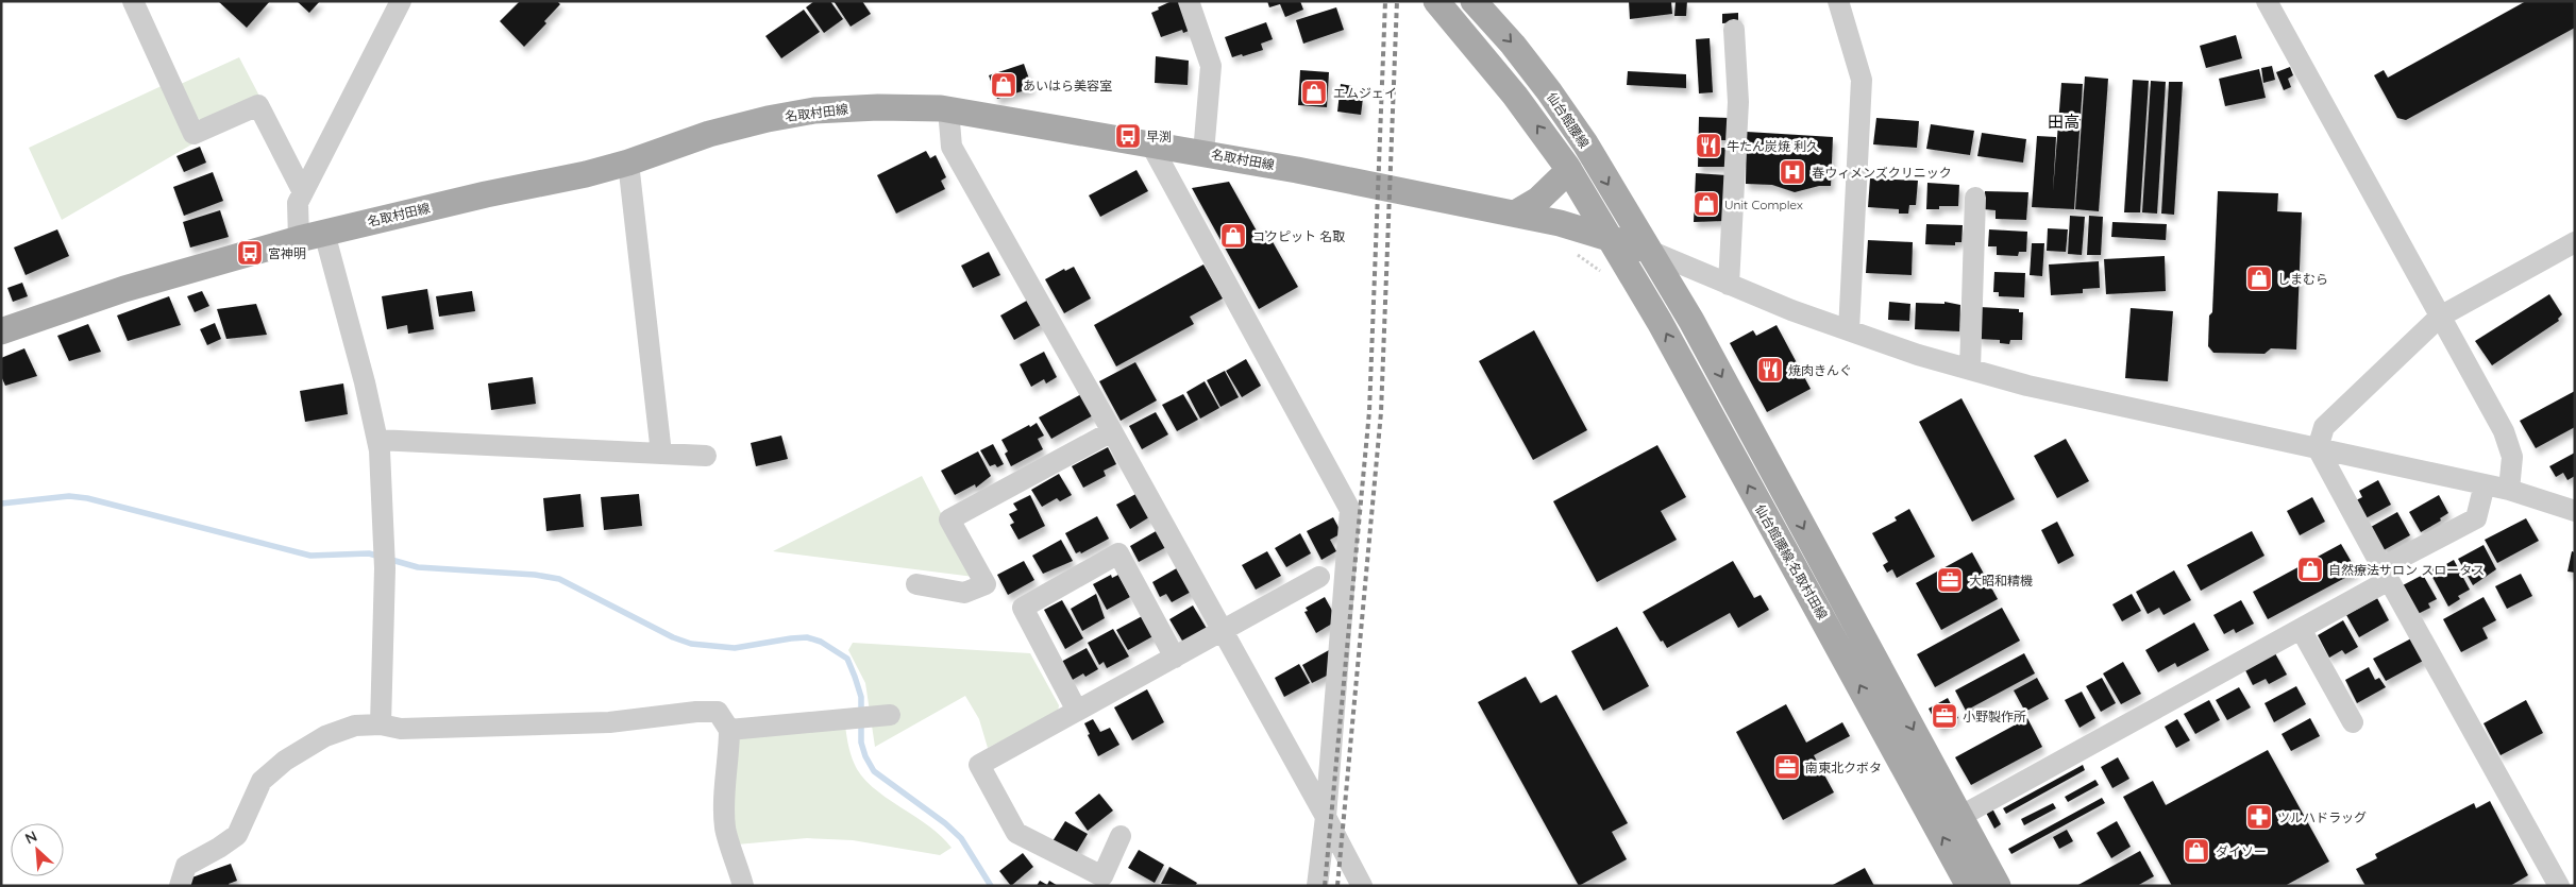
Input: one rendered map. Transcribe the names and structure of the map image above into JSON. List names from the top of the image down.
{
  "streets": {
    "main road": ["名取村田線", "仙台館腰線", "仙台館腰線;名取村田線"]
  },
  "crossings": [
    ["名取村田線", "仙台館腰線"],
    ["名取村田線", "仙台館腰線;名取村田線"],
    ["仙台館腰線", "仙台館腰線;名取村田線"]
  ],
  "districts": ["田高"],
  "places": {
    "shop": [
      "あいはら美容室",
      "エムジェイ",
      "Unit Complex",
      "コクピット 名取",
      "しまむら",
      "自然療法サロン スロータス",
      "ダイソー"
    ],
    "bus stop": ["早渕", "宮神明"],
    "restaurant": ["牛たん炭焼 利久", "焼肉きんぐ"],
    "hospital": ["春ウィメンズクリニック"],
    "office": ["大昭和精機", "小野製作所", "南東北クボタ"],
    "pharmacy": ["ツルハドラッグ"]
  },
  "north": "top left"
}
